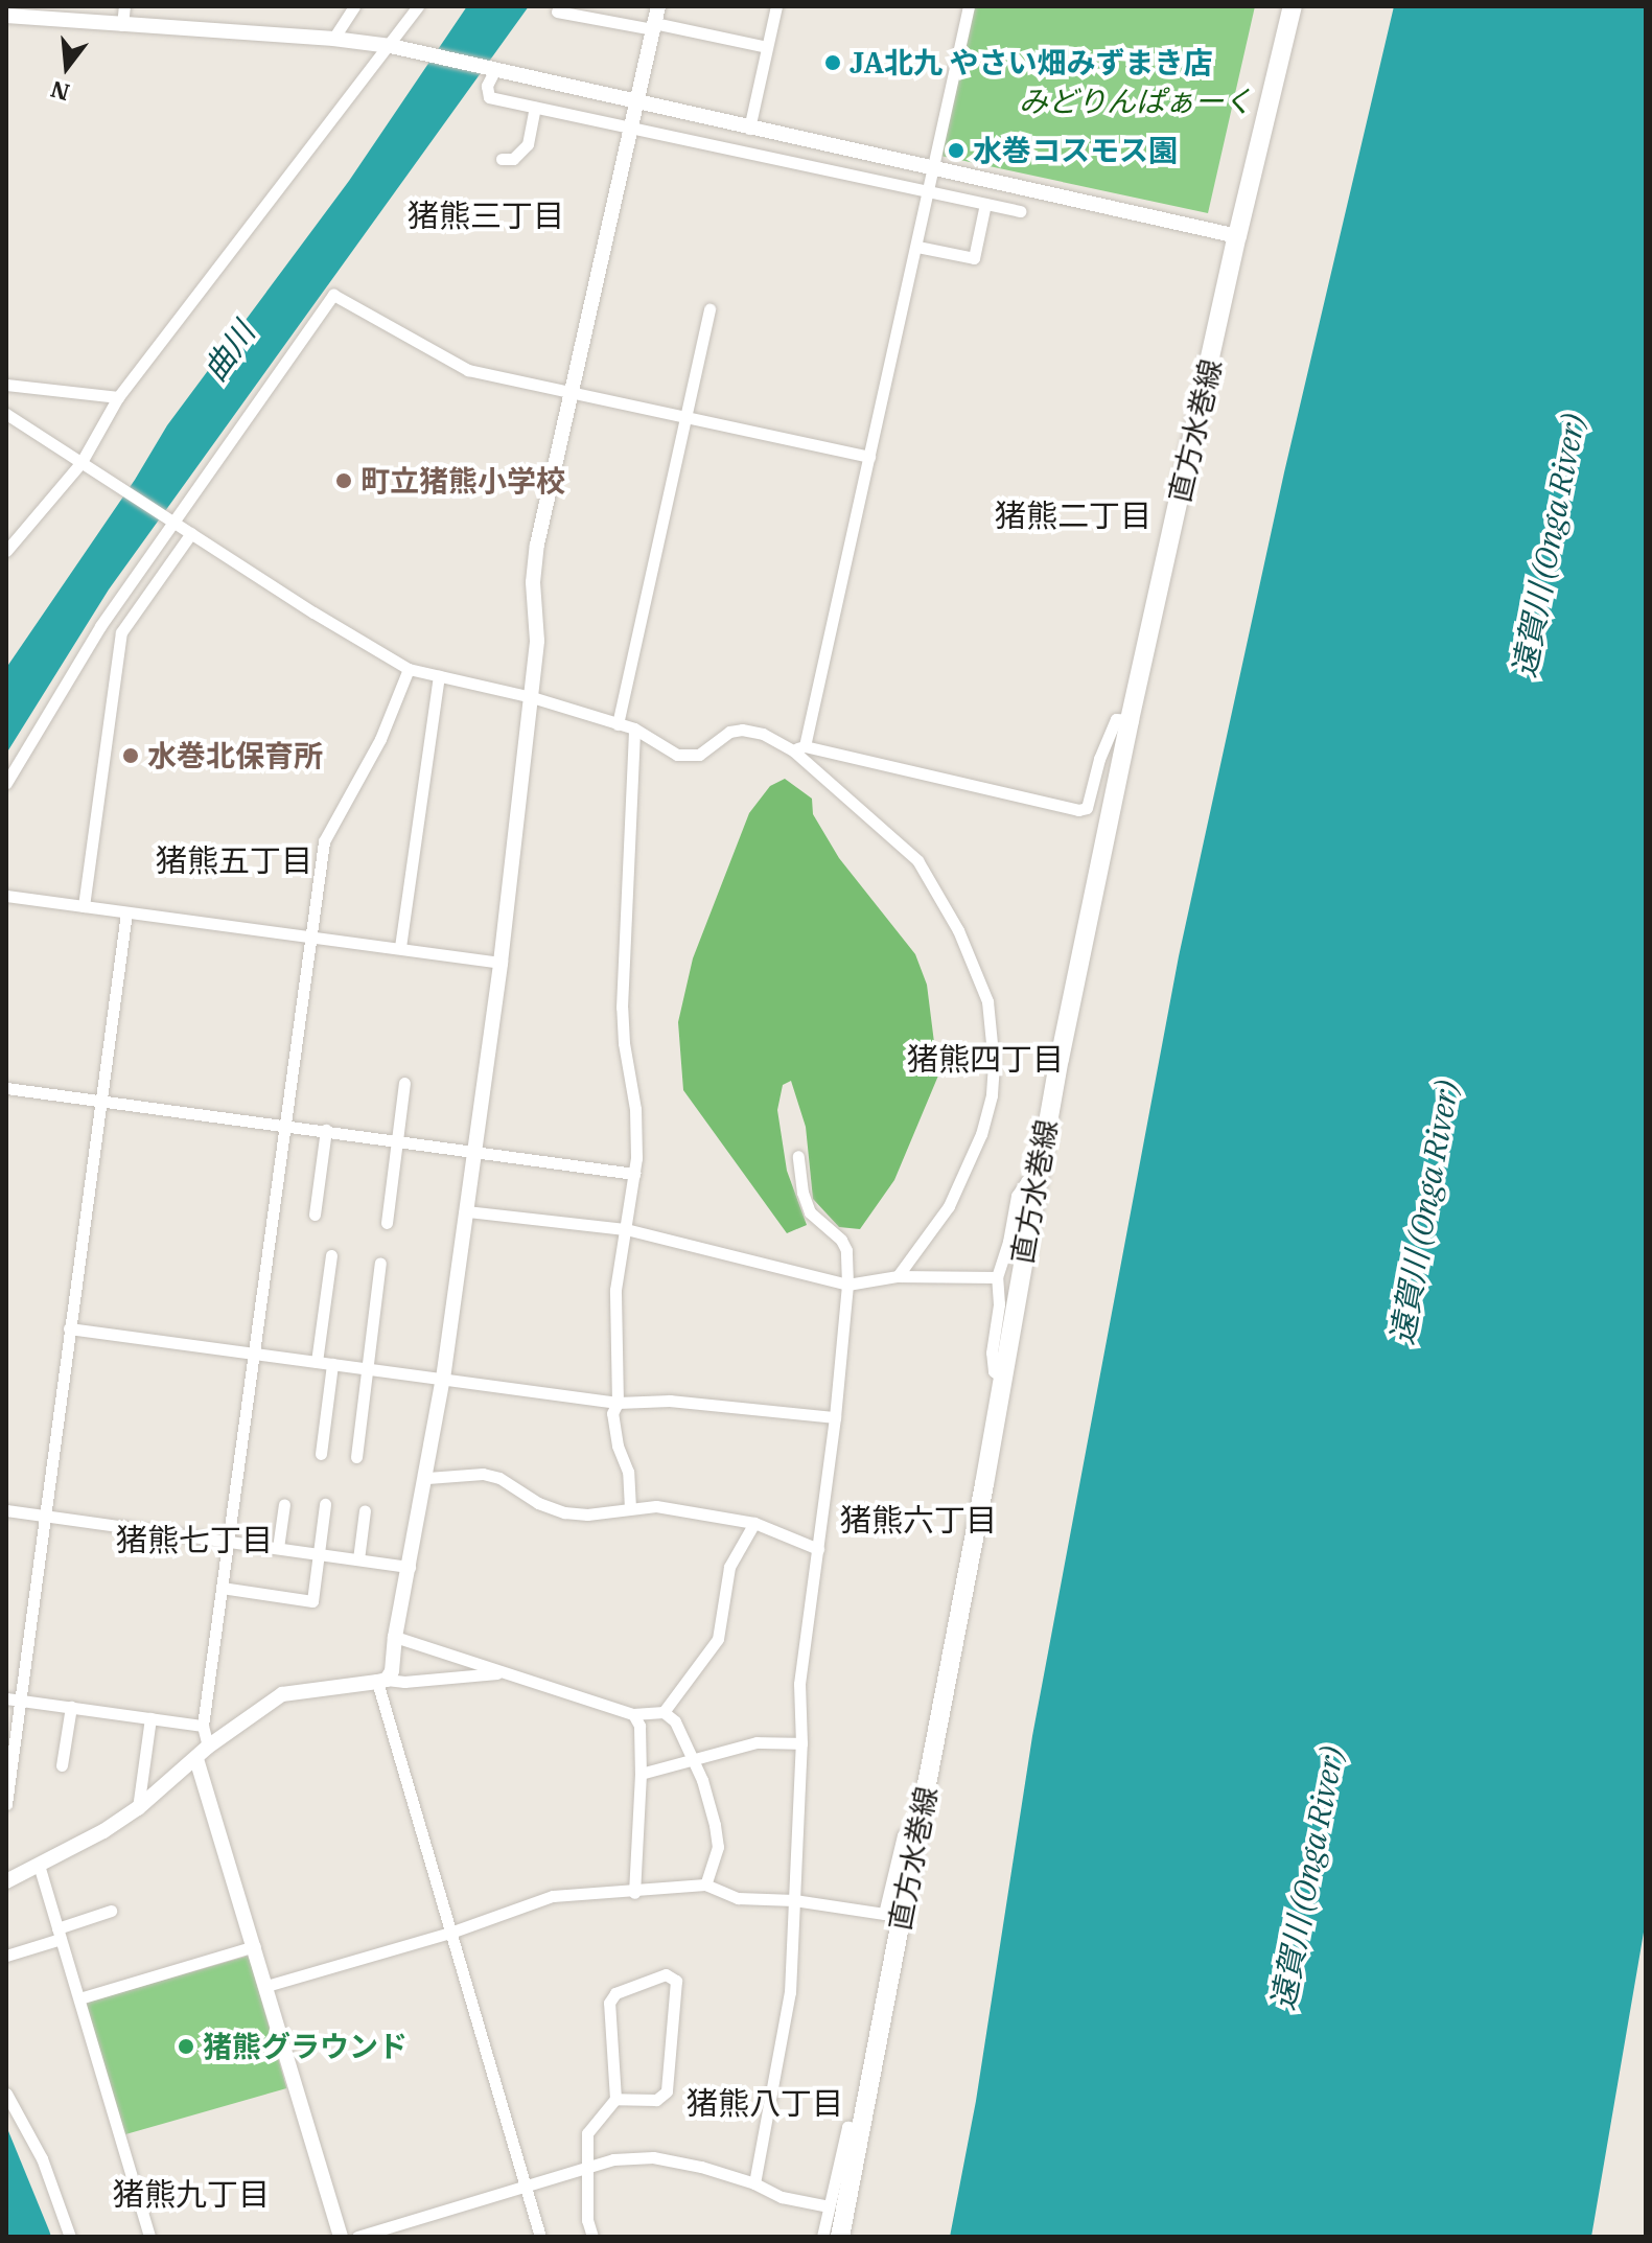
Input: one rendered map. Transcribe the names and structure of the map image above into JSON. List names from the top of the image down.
{
  "streets": {
    "main road": ["直方水巻線"]
  },
  "districts": [
    "猪熊三丁目",
    "猪熊二丁目",
    "猪熊五丁目",
    "猪熊四丁目",
    "猪熊六丁目",
    "猪熊七丁目",
    "猪熊八丁目",
    "猪熊九丁目"
  ],
  "water": ["曲川", "遠賀川 (Onga River)"],
  "parks": ["みどりんぱぁーく"],
  "places": [
    "JA北九 やさい畑みずまき店",
    "水巻コスモス園",
    "町立猪熊小学校",
    "水巻北保育所",
    "猪熊グラウンド"
  ],
  "north": "bottom"
}
